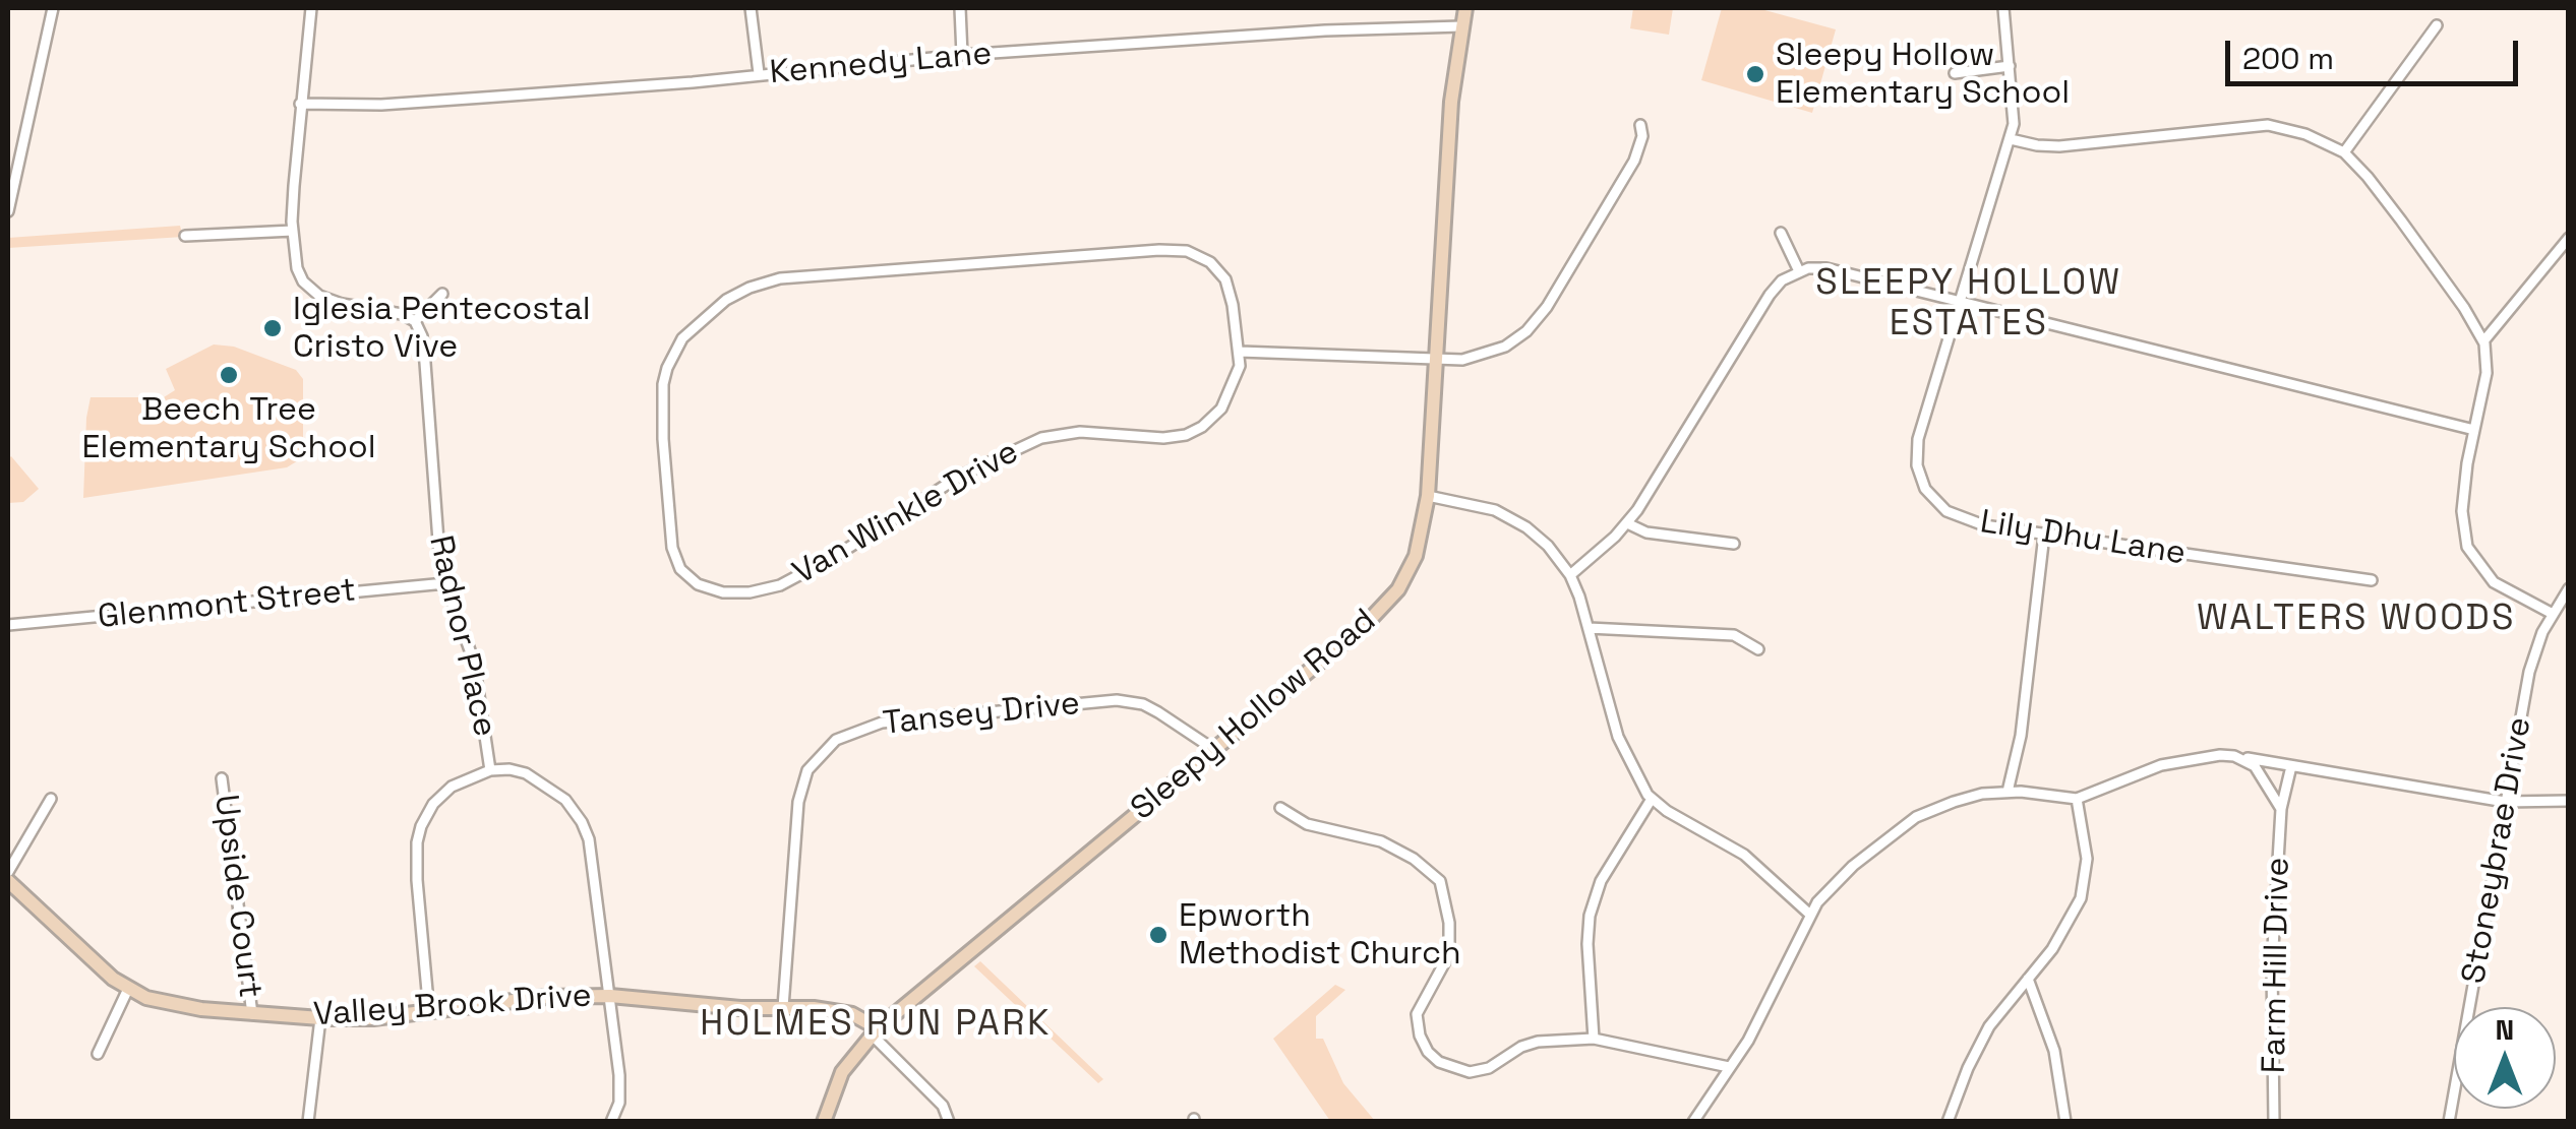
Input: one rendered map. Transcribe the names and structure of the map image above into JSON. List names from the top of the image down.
{
  "streets": {
    "main road": ["Sleepy Hollow Road", "Valley Brook Drive"],
    "street": [
      "Kennedy Lane",
      "Van Winkle Drive",
      "Lily Dhu Lane",
      "Glenmont Street",
      "Radnor Place",
      "Tansey Drive",
      "Stoneybrae Drive",
      "Upside Court",
      "Farm Hill Drive"
    ]
  },
  "crossings": [
    ["Kennedy Lane", "Sleepy Hollow Road"],
    ["Glenmont Street", "Radnor Place"],
    ["Tansey Drive", "Sleepy Hollow Road"],
    ["Tansey Drive", "Valley Brook Drive"],
    ["Sleepy Hollow Road", "Valley Brook Drive"],
    ["Upside Court", "Valley Brook Drive"]
  ],
  "districts": ["SLEEPY HOLLOW ESTATES", "WALTERS WOODS", "HOLMES RUN PARK"],
  "places": [
    "Sleepy Hollow Elementary School",
    "Iglesia Pentecostal Cristo Vive",
    "Beech Tree Elementary School",
    "Epworth Methodist Church"
  ],
  "scale_bar": "200 m",
  "north": "top"
}
